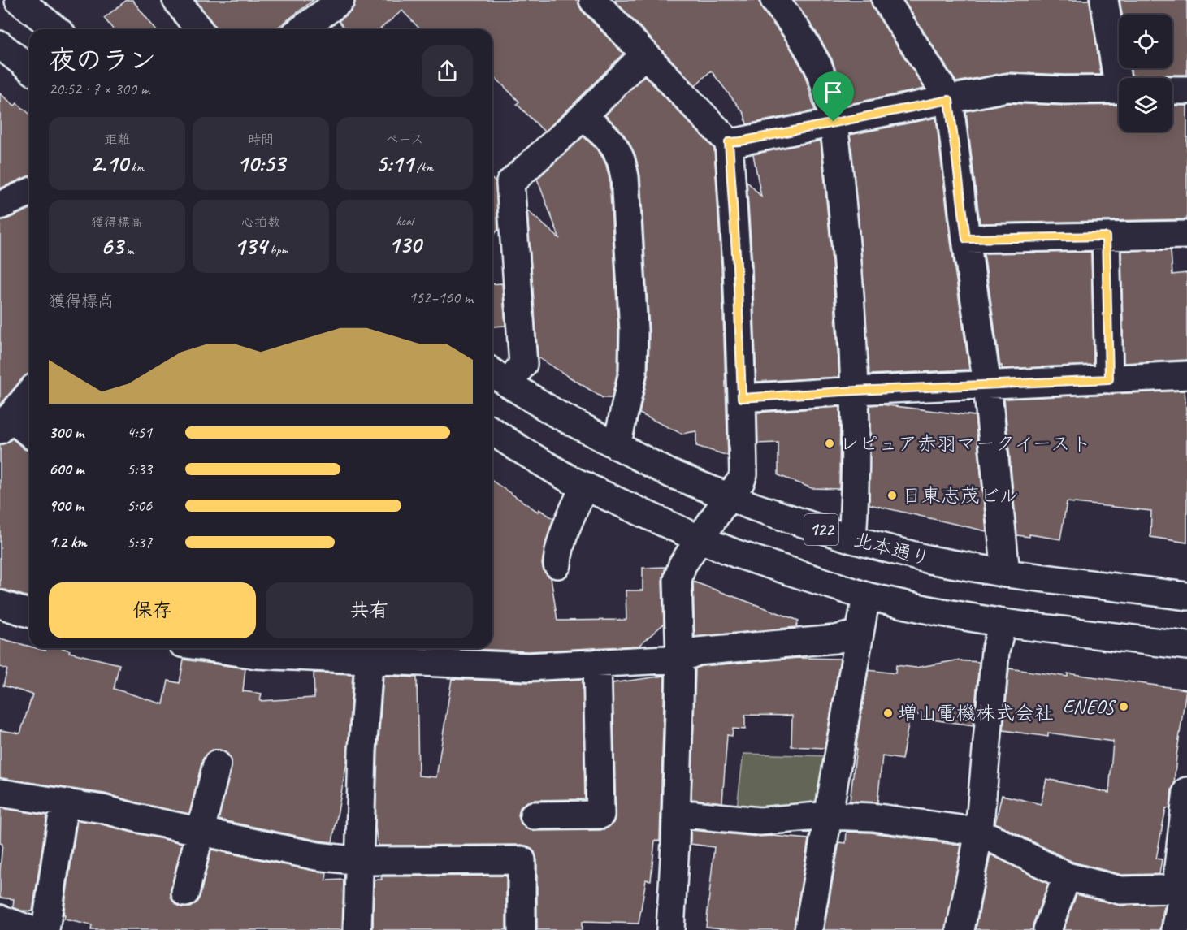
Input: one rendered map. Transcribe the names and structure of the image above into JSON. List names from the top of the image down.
{
  "streets": {
    "main road": ["122", "北本通り"]
  },
  "places": [
    "レピュア赤羽マークイースト",
    "日東志茂ビル",
    "ENEOS",
    "増山電機株式会社"
  ],
  "page": {
    "heading": ["夜のラン", "20:52 · 7 × 300 m"],
    "stats": [
      ["距離", "2.10 km"],
      ["時間", "10:53"],
      ["ペース", "5:11 /km"],
      ["獲得標高", "63 m"],
      ["心拍数", "134 bpm"],
      ["kcal", "130"]
    ],
    "chart": ["獲得標高", "152–160 m"],
    "list": [
      {
        "name": "300 m",
        "note": "4:51"
      },
      {
        "name": "600 m",
        "note": "5:33"
      },
      {
        "name": "900 m",
        "note": "5:06"
      },
      {
        "name": "1.2 km",
        "note": "5:37"
      }
    ],
    "buttons": ["保存", "共有"]
  }
}
